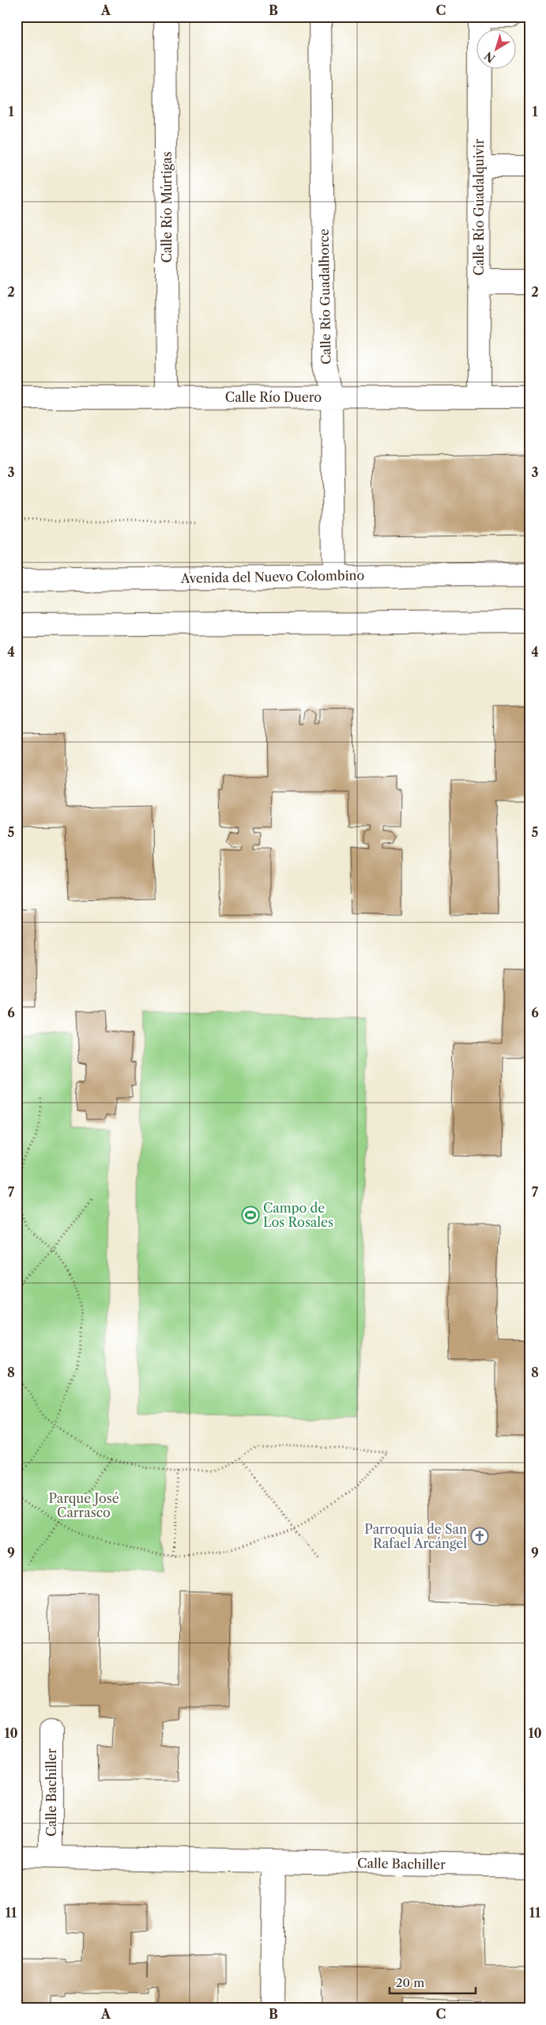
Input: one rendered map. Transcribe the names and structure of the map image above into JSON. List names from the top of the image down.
{
  "streets": {
    "street": [
      "Calle Río Múrtigas",
      "Calle Río Guadalquivir",
      "Calle Río Guadalhorce",
      "Calle Río Duero",
      "Avenida del Nuevo Colombino",
      "Calle Bachiller"
    ]
  },
  "crossings": [
    ["Calle Río Múrtigas", "Calle Río Duero"],
    ["Calle Río Guadalquivir", "Calle Río Duero"],
    ["Calle Río Guadalhorce", "Calle Río Duero"],
    ["Calle Río Guadalhorce", "Avenida del Nuevo Colombino"]
  ],
  "parks": ["Parque José Carrasco"],
  "places": {
    "sports": ["Campo de Los Rosales"],
    "church": ["Parroquia de San Rafael Arcángel"]
  },
  "scale_bar": "20 m",
  "north": "bottom left",
  "grid": {
    "columns": ["A", "B", "C"],
    "rows": [
      "1",
      "2",
      "3",
      "4",
      "5",
      "6",
      "7",
      "8",
      "9",
      "10",
      "11"
    ]
  }
}
